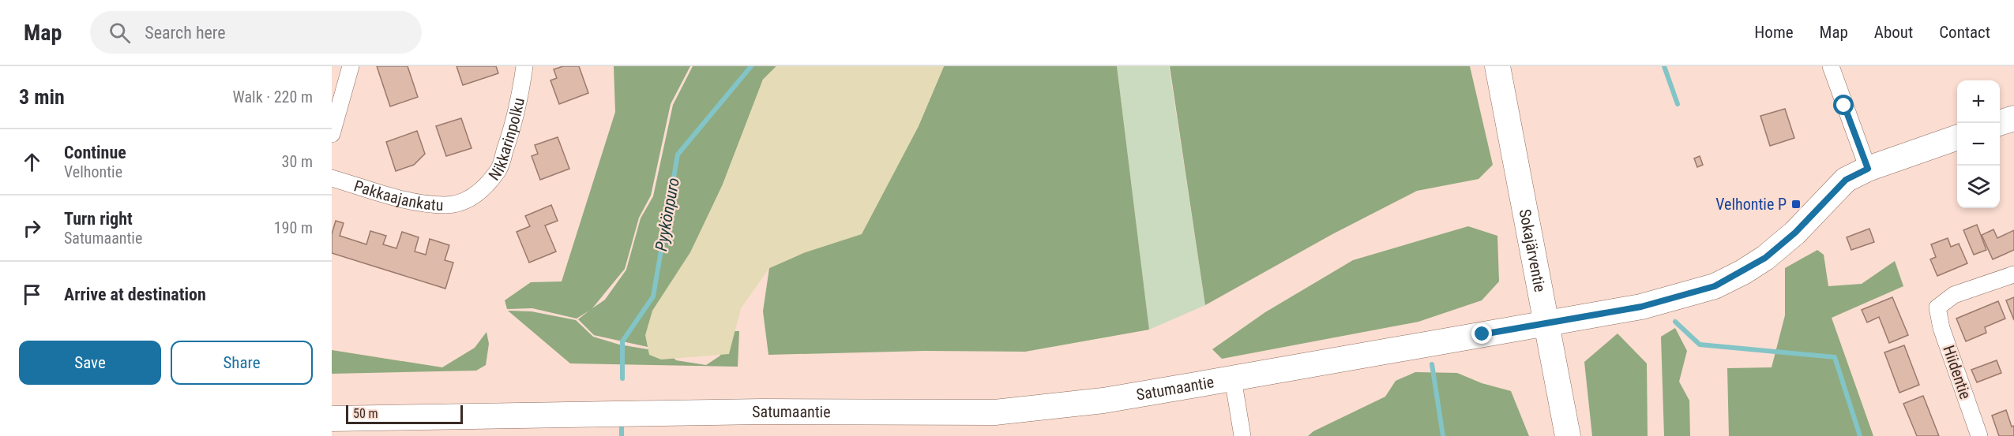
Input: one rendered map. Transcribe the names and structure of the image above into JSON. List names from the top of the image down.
{
  "streets": {
    "street": [
      "Nikkarinpolku",
      "Pakkaajankatu",
      "Sokajärventie",
      "Hiidentie",
      "Satumaantie"
    ]
  },
  "crossings": [
    ["Nikkarinpolku", "Pakkaajankatu"],
    ["Sokajärventie", "Satumaantie"]
  ],
  "water": ["Pyykönpuro"],
  "places": {
    "transit": ["Velhontie P"]
  },
  "scale_bar": "50 m",
  "page": {
    "header": "Map",
    "search": "Search here",
    "nav": [
      "Home",
      "Map",
      "About",
      "Contact"
    ],
    "heading": ["3 min", "Walk · 220 m"],
    "map_buttons": ["+", "−"],
    "list": [
      ["Continue", "Velhontie", "30 m"],
      ["Turn right", "Satumaantie", "190 m"],
      "Arrive at destination"
    ],
    "buttons": ["Save", "Share"],
    "scale": "50 m"
  }
}
